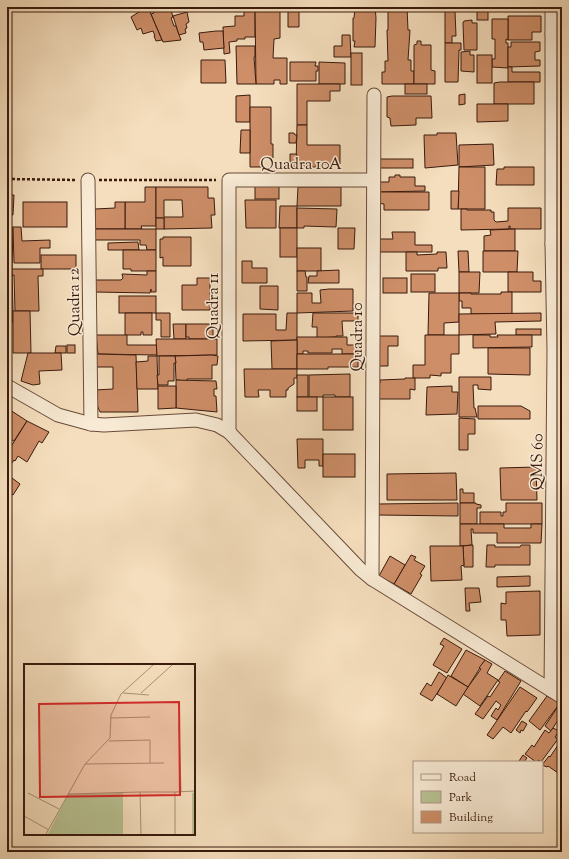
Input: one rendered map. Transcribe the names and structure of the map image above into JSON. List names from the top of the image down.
{
  "streets": {
    "street": [
      "Quadra 10A",
      "Quadra 12",
      "Quadra 11",
      "Quadra 10",
      "QMS 60"
    ]
  },
  "crossings": [
    ["Quadra 10A", "Quadra 11"],
    ["Quadra 10A", "Quadra 10"]
  ],
  "legend": ["Road", "Park", "Building"]
}
